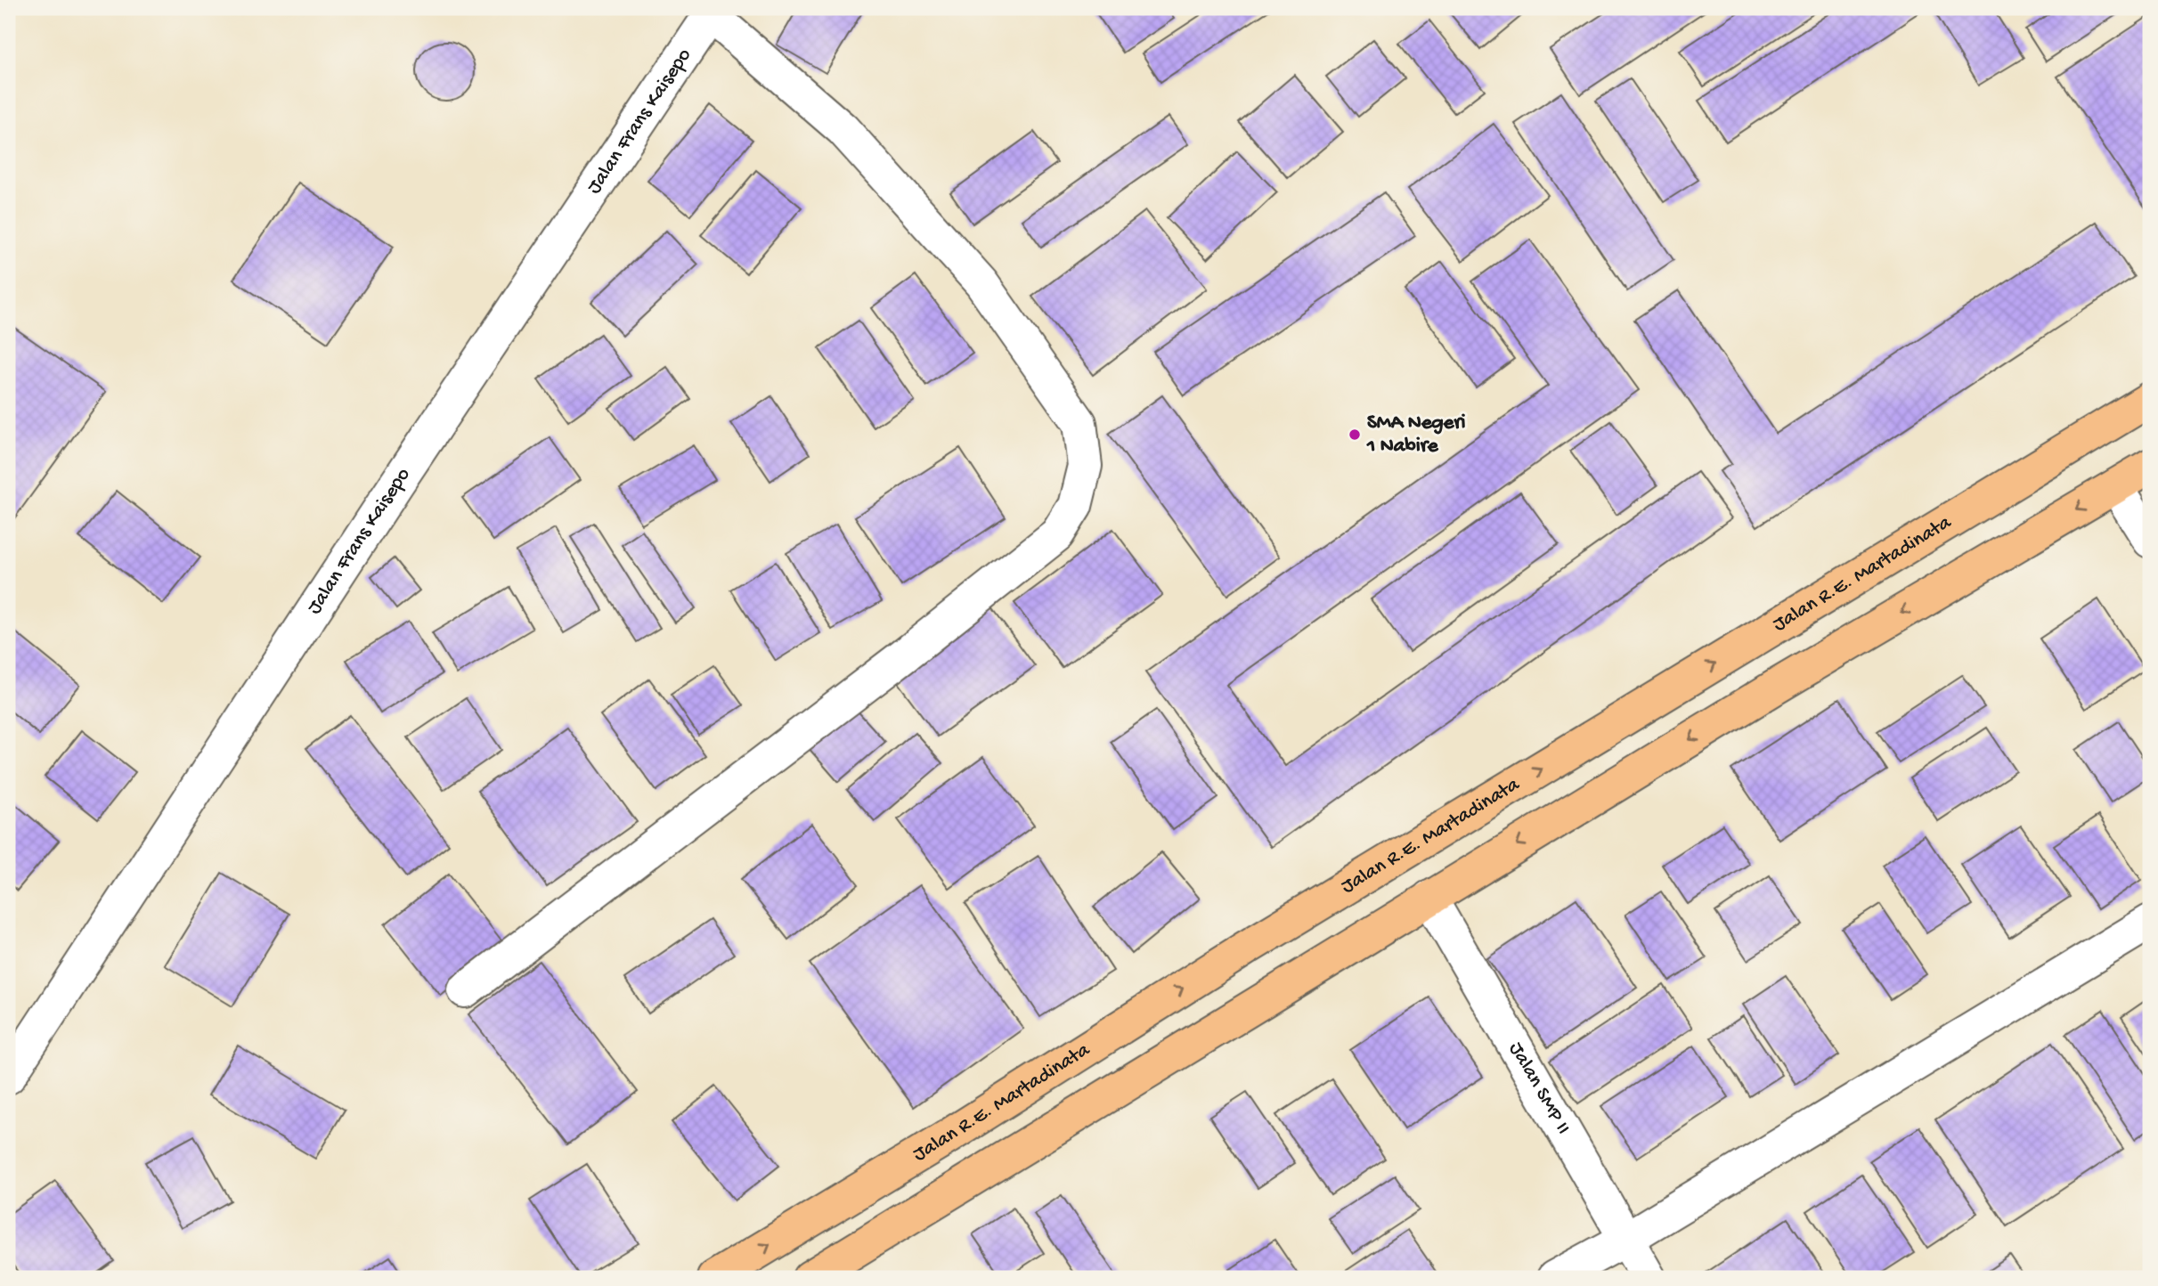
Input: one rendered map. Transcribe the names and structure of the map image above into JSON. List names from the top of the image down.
{
  "streets": {
    "highway": ["Jalan R.E. Martadinata"],
    "street": ["Jalan Frans Kaisepo", "Jalan SMP II"]
  },
  "places": ["SMA Negeri 1 Nabire"]
}
